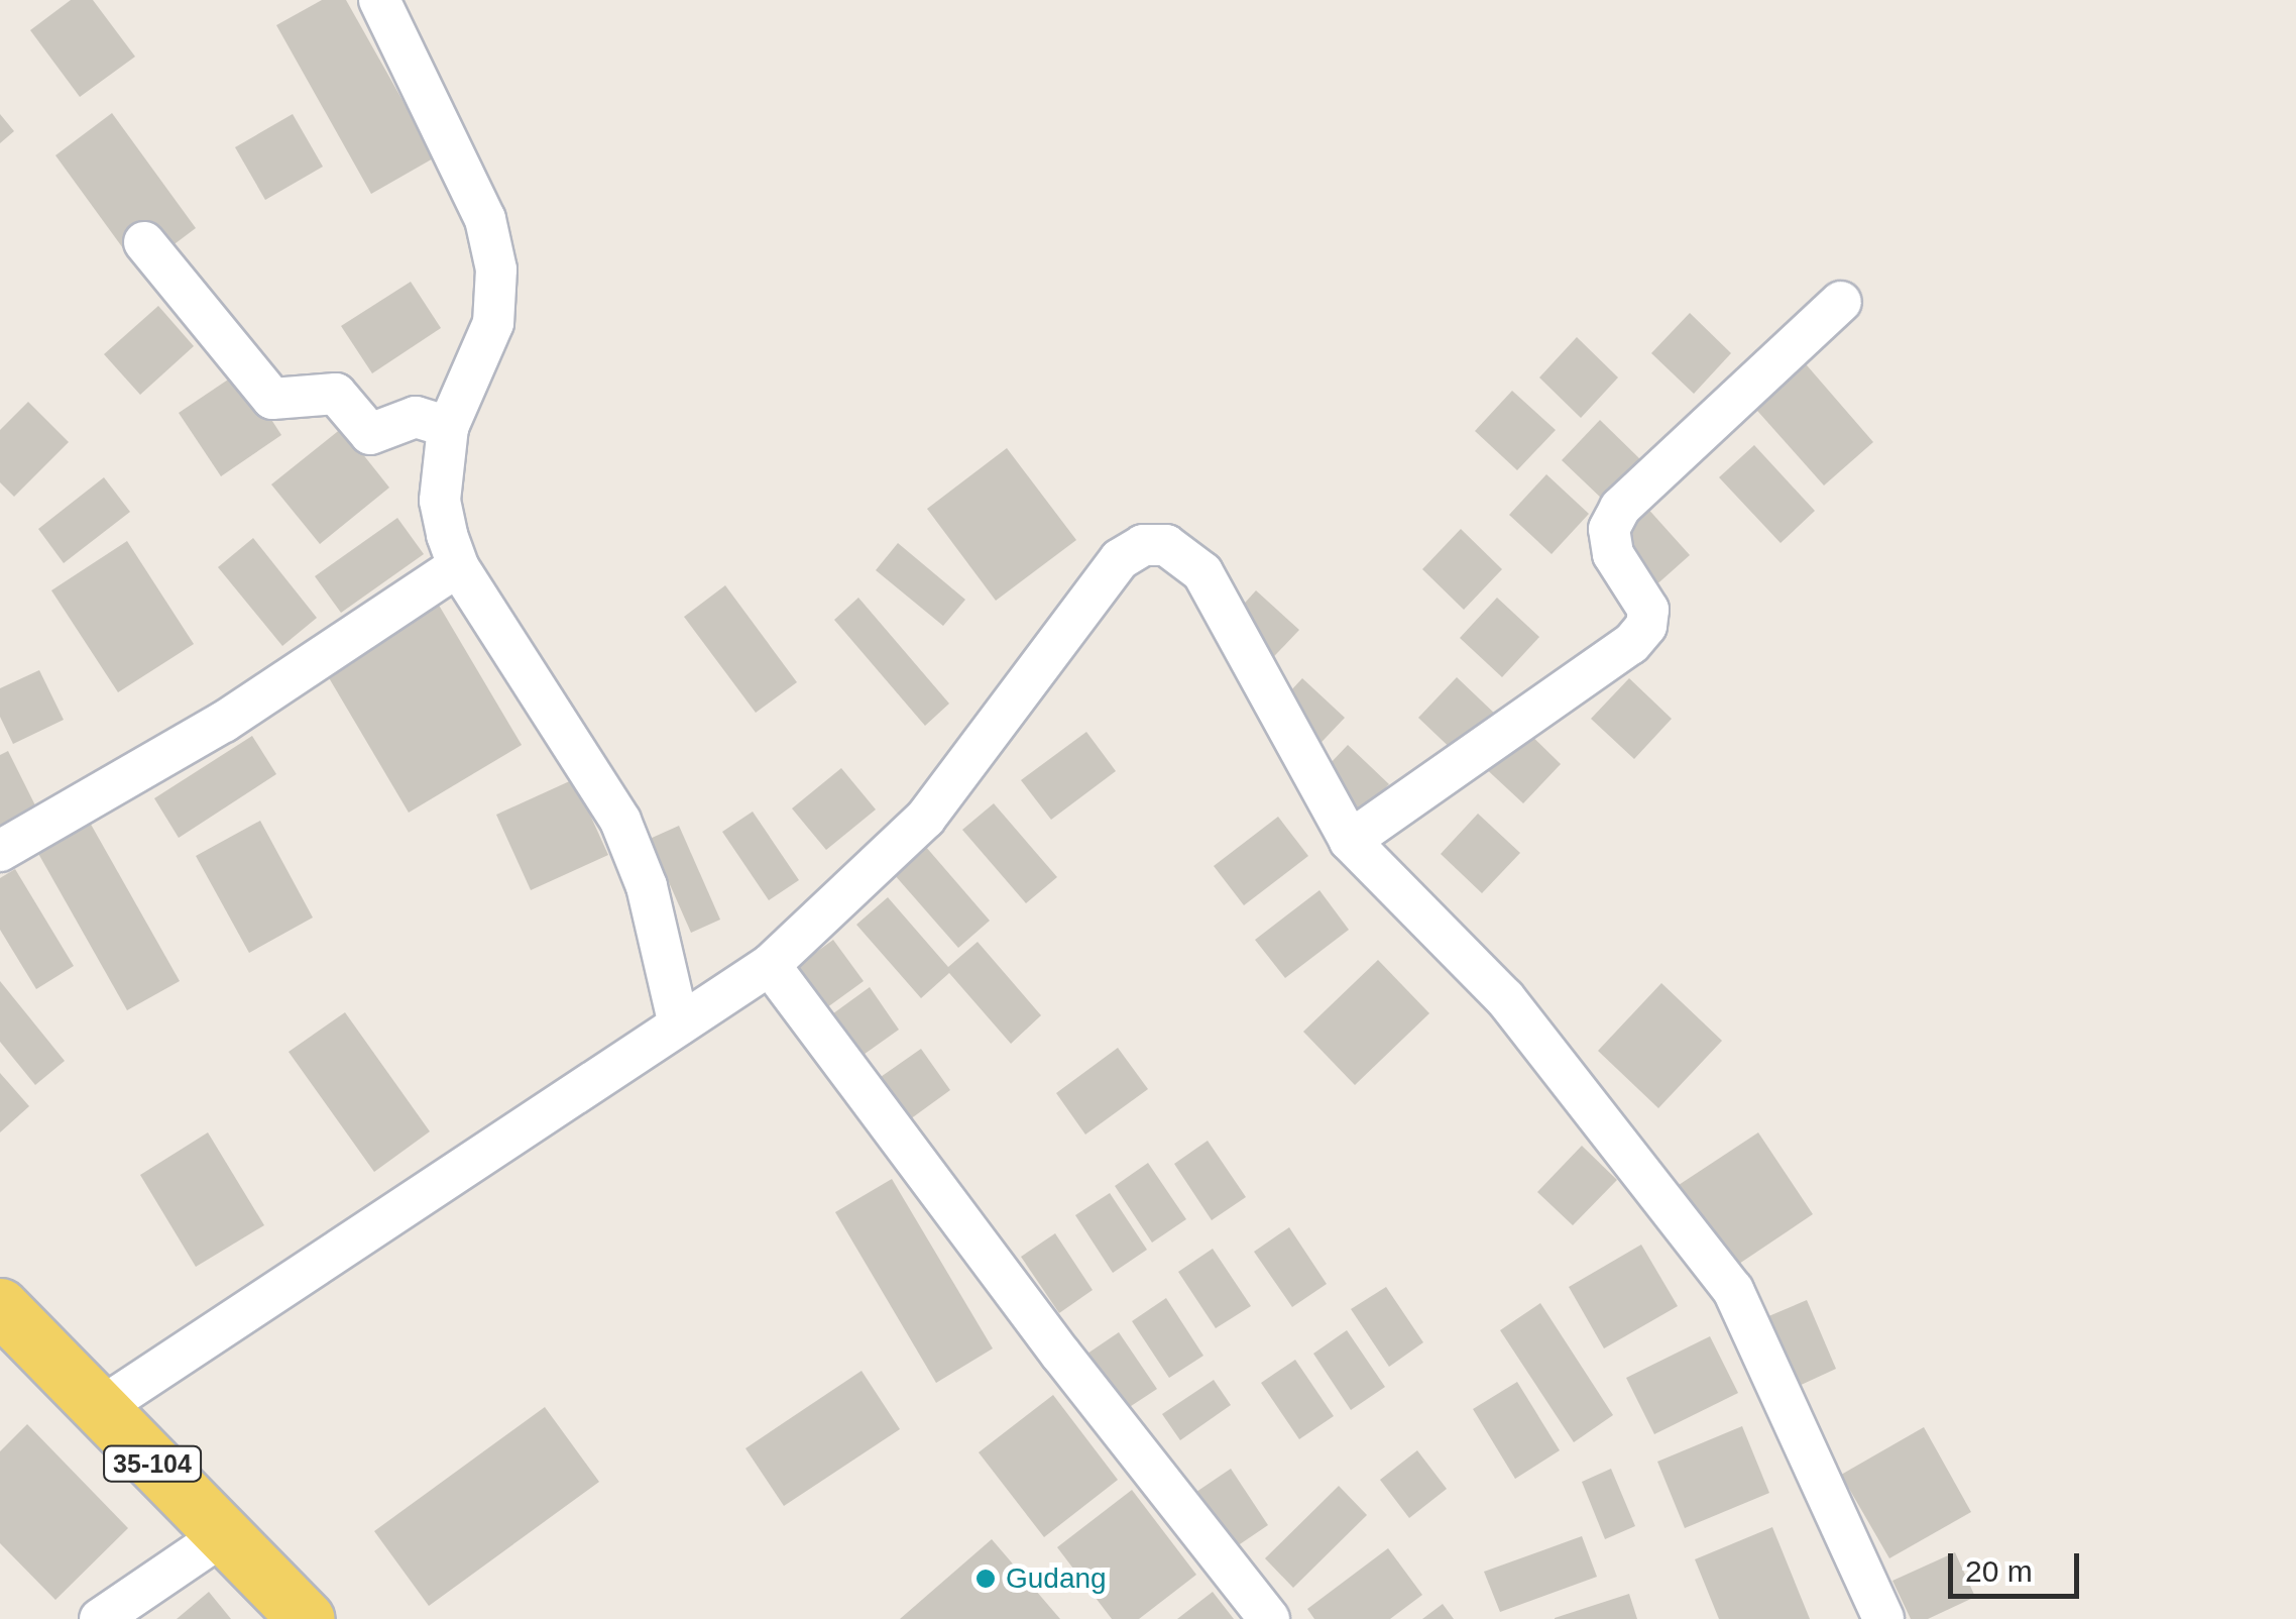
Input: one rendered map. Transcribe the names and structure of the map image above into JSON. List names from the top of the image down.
{
  "streets": {
    "main road": ["35-104"]
  },
  "places": ["Gudang"],
  "scale_bar": "20 m"
}
